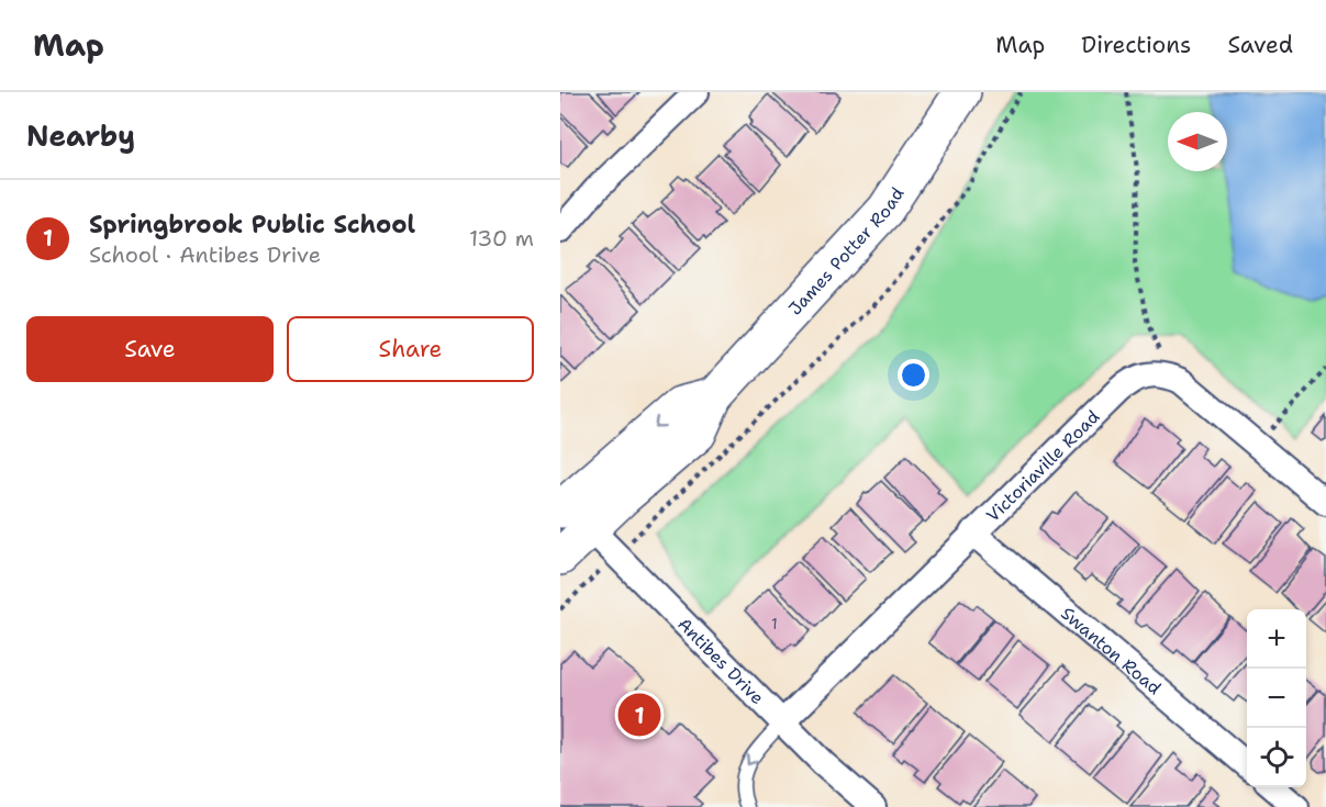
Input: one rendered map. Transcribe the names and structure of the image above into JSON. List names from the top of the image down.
{
  "streets": {
    "main road": ["James Potter Road"],
    "street": ["Victoriaville Road", "Swanton Road", "Antibes Drive"]
  },
  "crossings": [
    ["James Potter Road", "Antibes Drive"],
    ["Victoriaville Road", "Swanton Road"],
    ["Victoriaville Road", "Antibes Drive"]
  ],
  "house_numbers": ["1"],
  "north": "left",
  "page": {
    "header": "Map",
    "nav": ["Map", "Directions", "Saved"],
    "heading": "Nearby",
    "list": [
      {
        "mark": "1",
        "name": "Springbrook Public School",
        "note": "School · Antibes Drive",
        "value": "130 m"
      }
    ],
    "buttons": ["Save", "Share"],
    "map_buttons": ["+", "−"],
    "pins": "1"
  }
}
